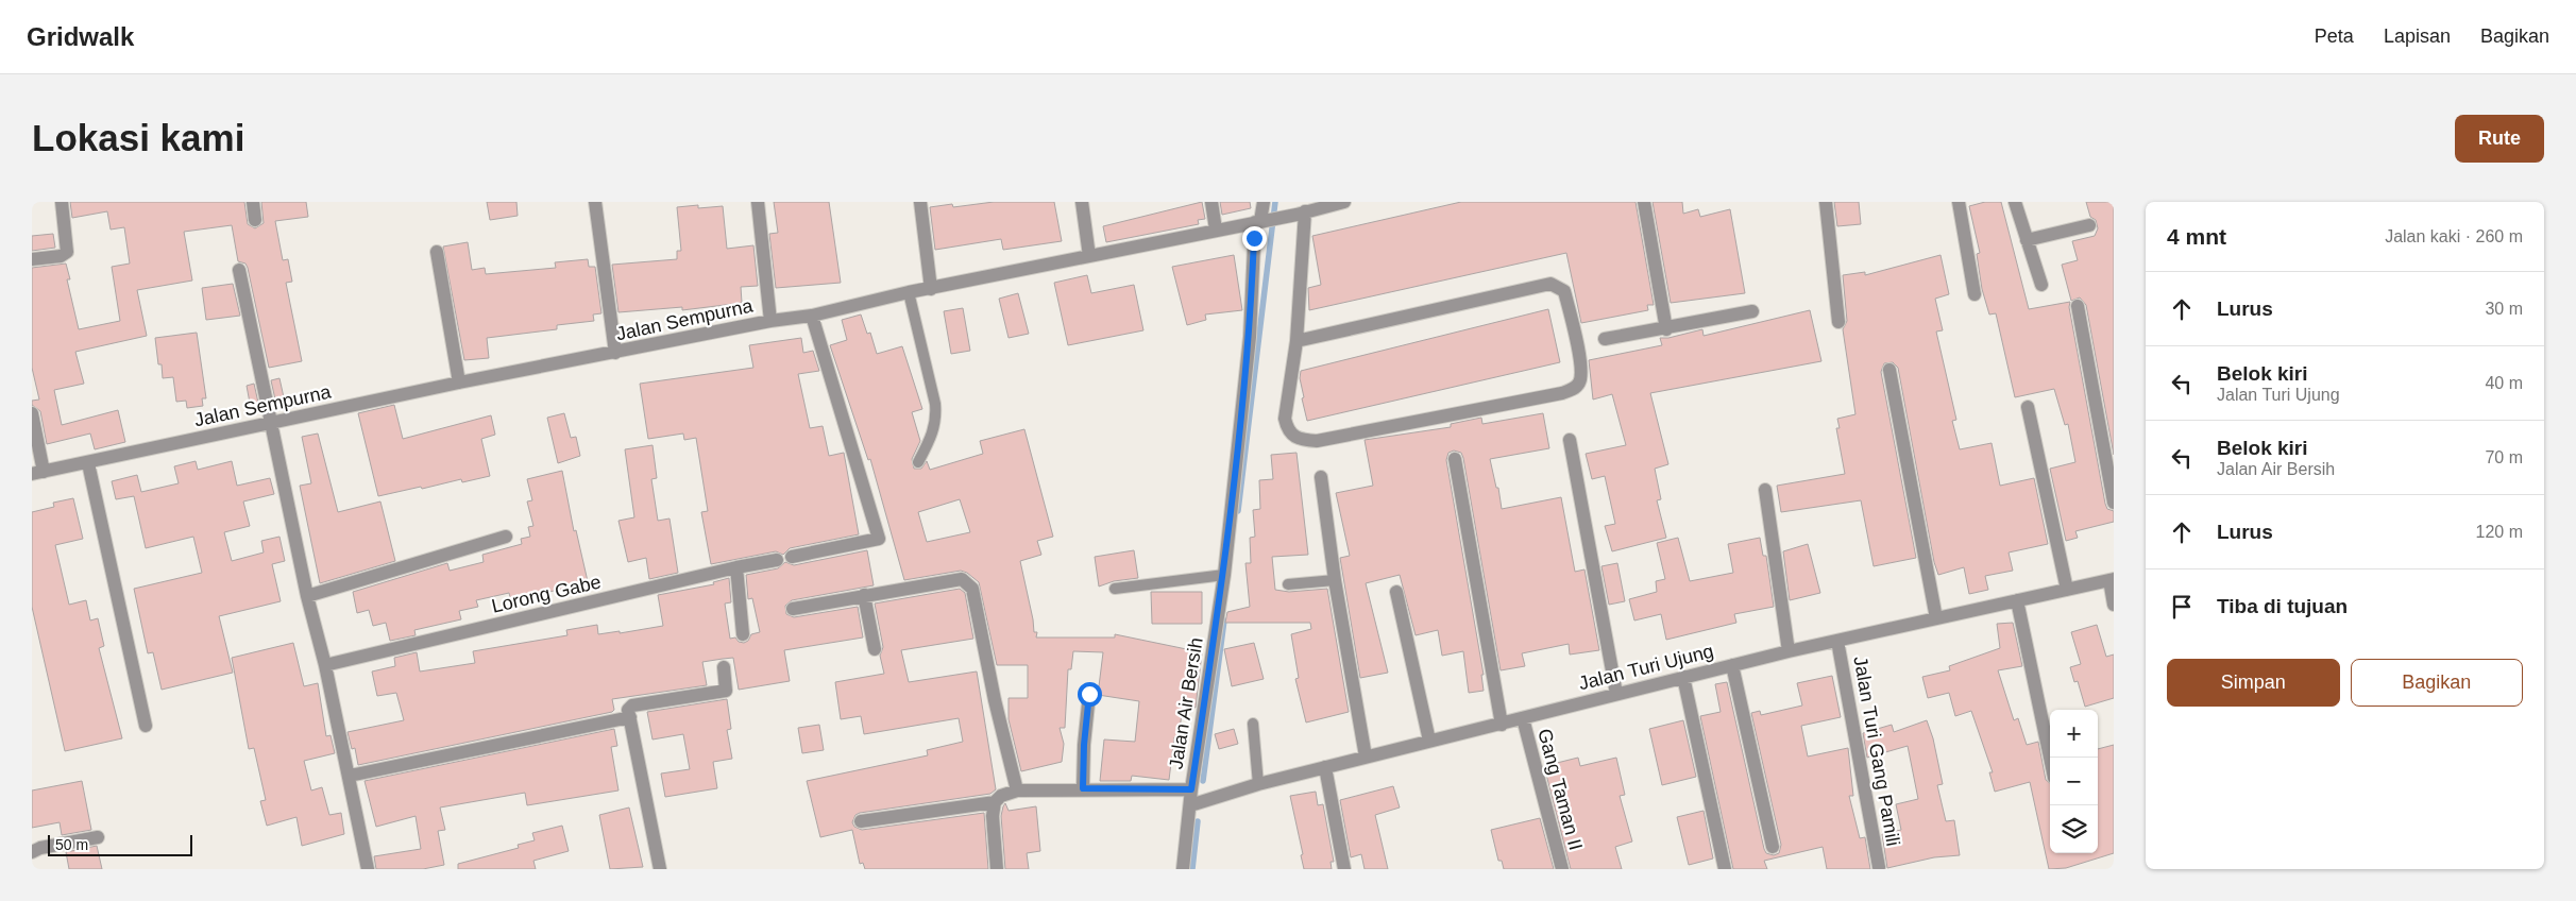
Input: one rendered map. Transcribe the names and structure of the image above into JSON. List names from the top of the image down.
{
  "streets": {
    "street": [
      "Jalan Sempurna",
      "Lorong Gabe",
      "Jalan Turi Ujung",
      "Jalan Air Bersih",
      "Jalan Turi Gang Pamili",
      "Gang Taman II"
    ]
  },
  "crossings": [
    ["Jalan Sempurna", "Jalan Air Bersih"],
    ["Jalan Turi Ujung", "Jalan Air Bersih"],
    ["Jalan Turi Ujung", "Jalan Turi Gang Pamili"],
    ["Jalan Turi Ujung", "Gang Taman II"]
  ],
  "scale_bar": "50 m",
  "page": {
    "header": "Gridwalk",
    "nav": ["Peta", "Lapisan", "Bagikan"],
    "buttons": [
      "Rute",
      ["Simpan", "Bagikan"]
    ],
    "title": "Lokasi kami",
    "heading": ["4 mnt", "Jalan kaki · 260 m"],
    "list": [
      ["Lurus", "30 m"],
      ["Belok kiri", "Jalan Turi Ujung", "40 m"],
      ["Belok kiri", "Jalan Air Bersih", "70 m"],
      ["Lurus", "120 m"],
      "Tiba di tujuan"
    ],
    "map_buttons": ["+", "−"],
    "scale": "50 m"
  }
}
